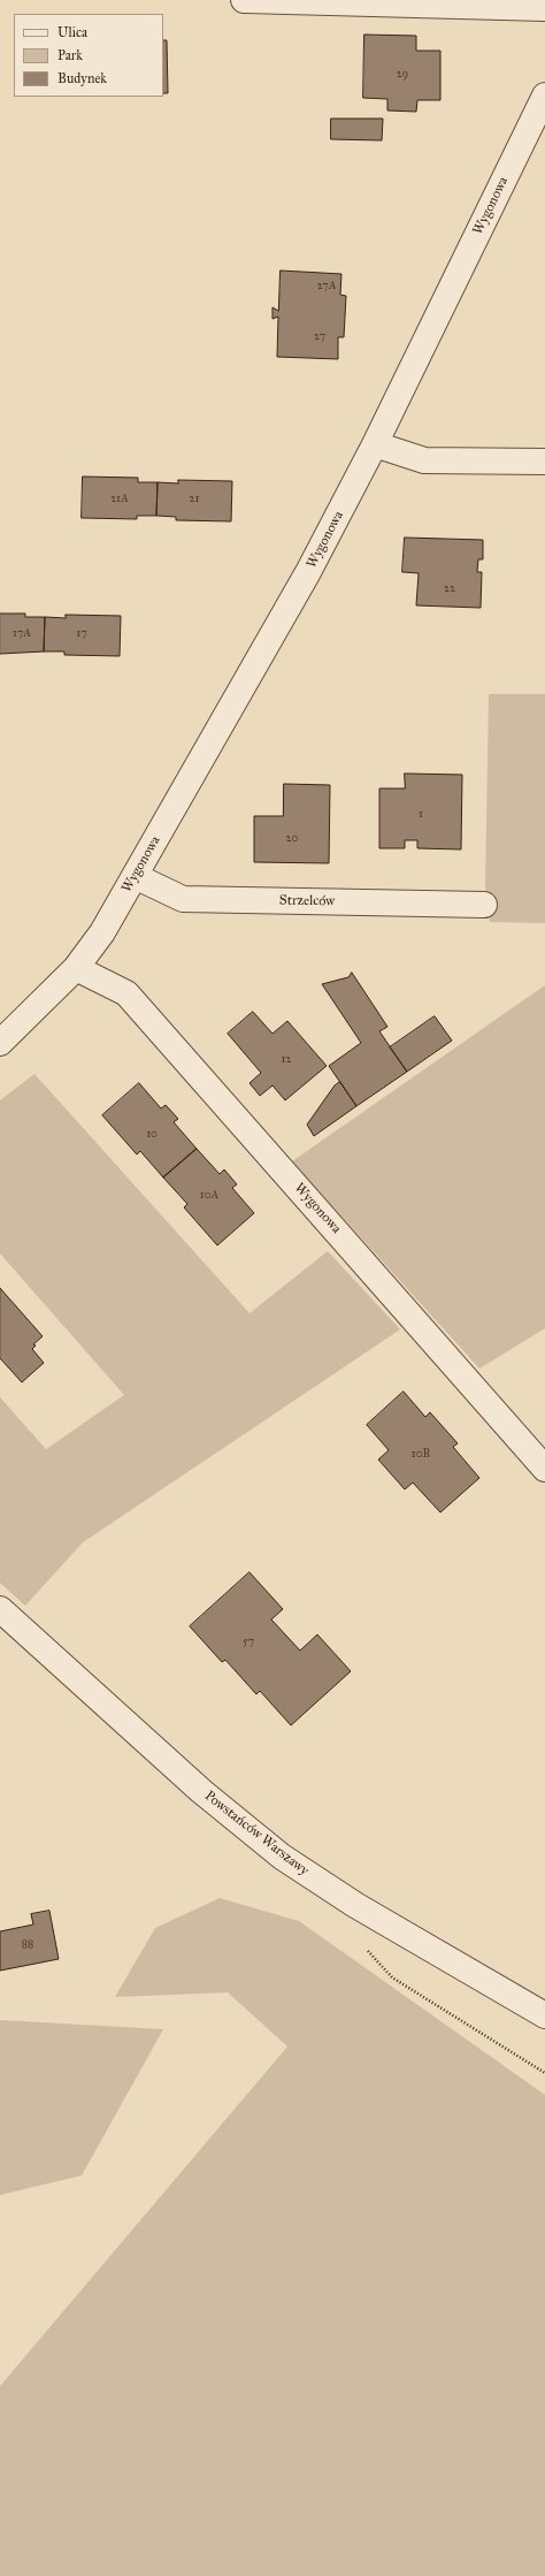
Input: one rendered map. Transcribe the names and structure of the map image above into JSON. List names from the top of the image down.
{
  "streets": {
    "street": ["Wygonowa", "Strzelców", "Powstańców Warszawy"]
  },
  "crossings": [
    ["Wygonowa", "Strzelców"]
  ],
  "house_numbers": [
    "29",
    "27A",
    "27",
    "21A",
    "21",
    "22",
    "17A",
    "17",
    "1",
    "20",
    "12",
    "10",
    "10A",
    "10B",
    "57",
    "88"
  ],
  "legend": ["Ulica", "Park", "Budynek"]
}
